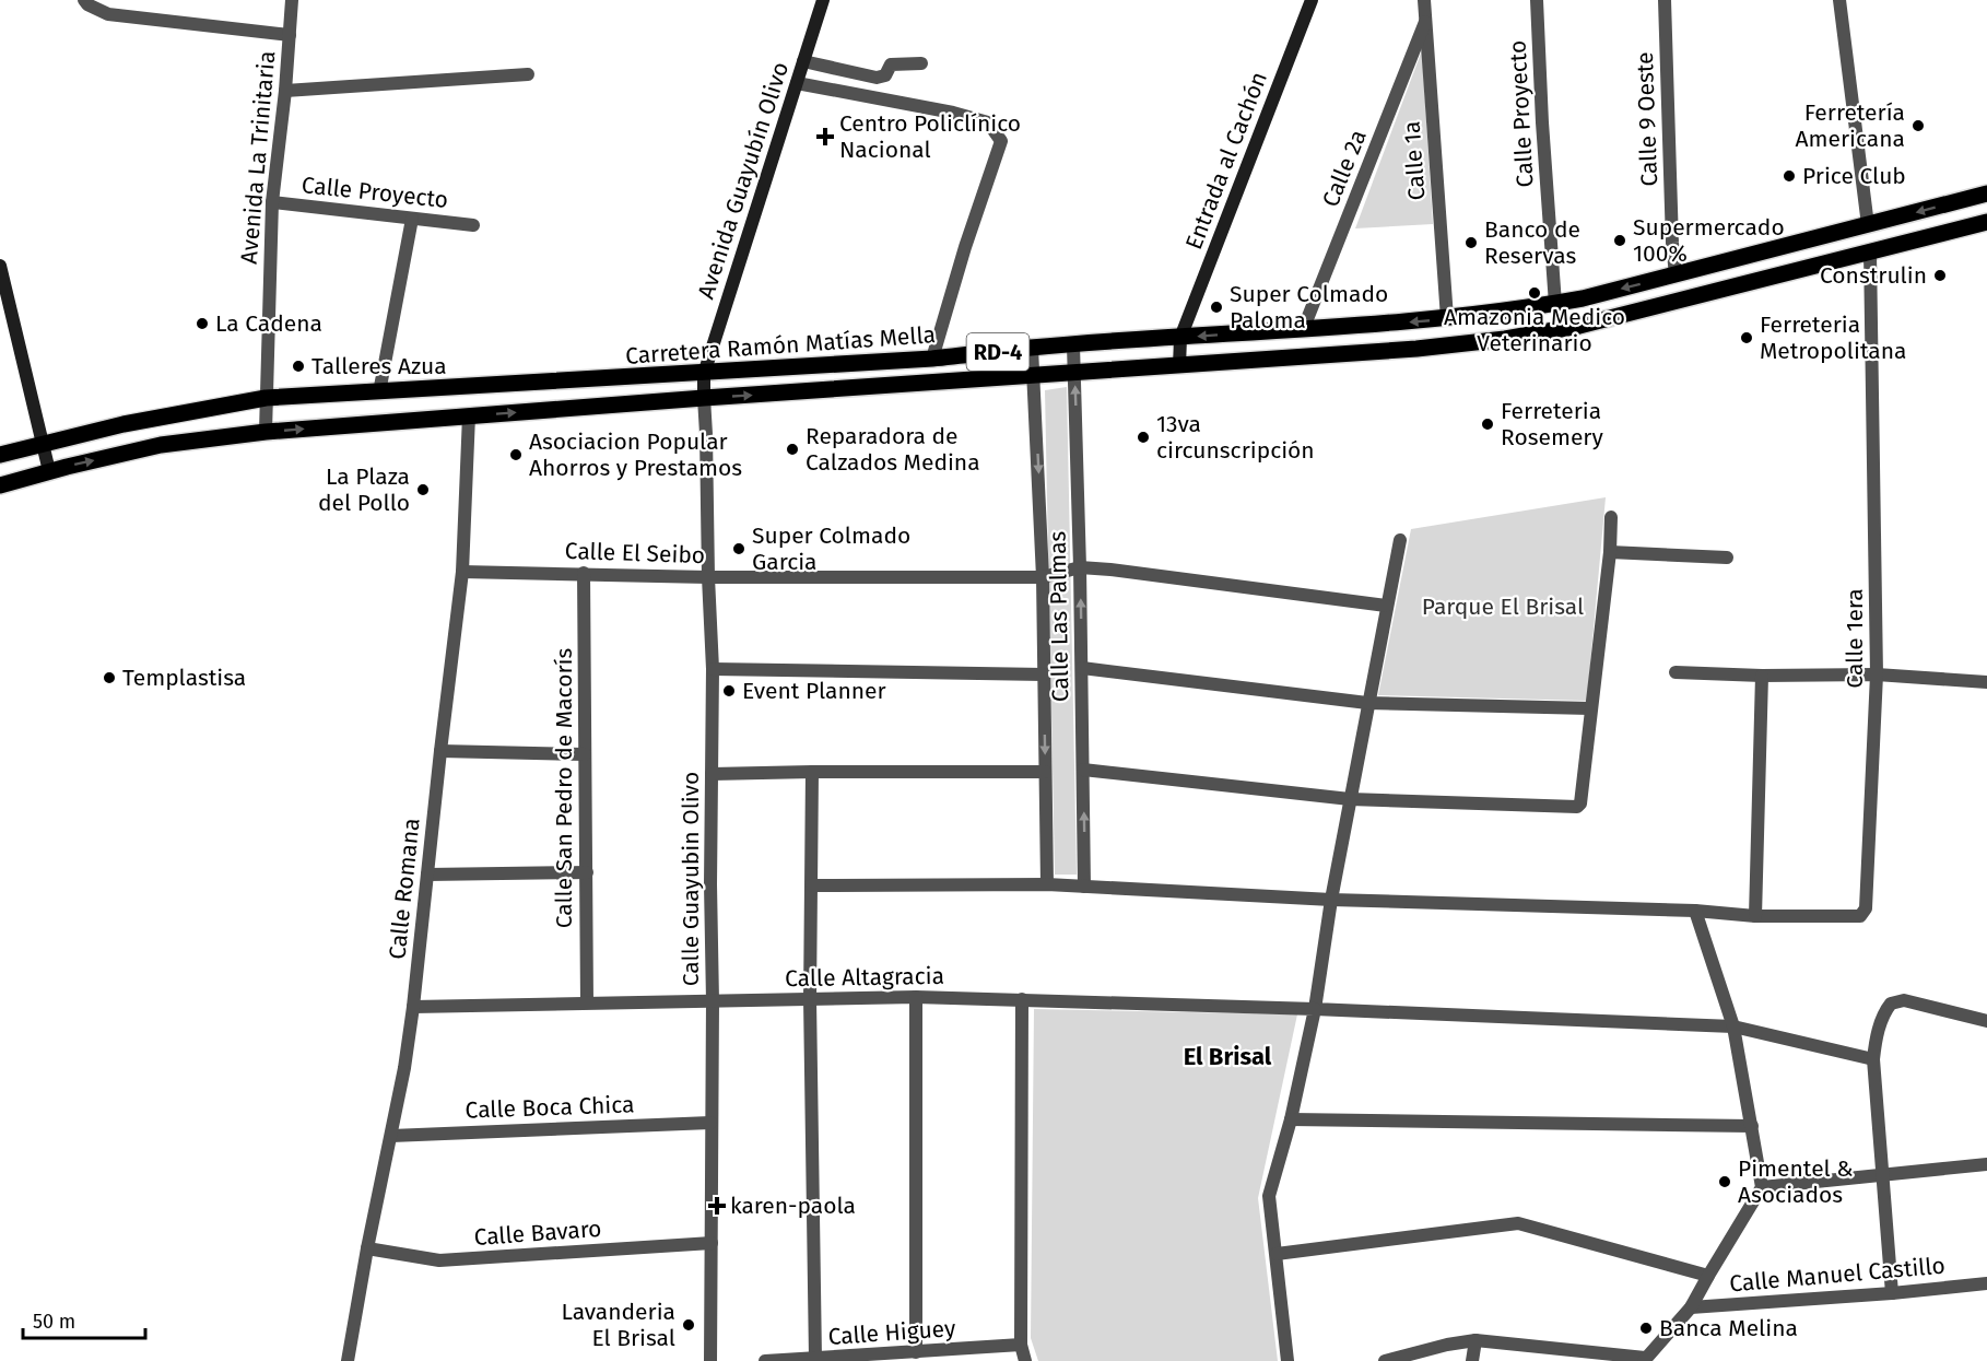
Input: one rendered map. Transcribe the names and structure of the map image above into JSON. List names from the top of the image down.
{
  "streets": {
    "main road": ["Carretera Ramón Matías Mella", "RD-4"],
    "street": [
      "Calle Proyecto",
      "Calle 9 Oeste",
      "Avenida La Trinitaria",
      "Entrada al Cachón",
      "Calle 1a",
      "Calle 2a",
      "Avenida Guayubín Olivo",
      "Calle El Seibo",
      "Calle Las Palmas",
      "Calle 1era",
      "Calle San Pedro de Macorís",
      "Calle Guayubin Olivo",
      "Calle Romana",
      "Calle Altagracia",
      "Calle Boca Chica",
      "Calle Bavaro",
      "Calle Manuel Castillo",
      "Calle Higuey"
    ]
  },
  "crossings": [
    ["Calle Proyecto", "Avenida La Trinitaria"],
    ["Calle Proyecto", "Carretera Ramón Matías Mella"],
    ["Calle 9 Oeste", "Carretera Ramón Matías Mella"],
    ["Avenida La Trinitaria", "Carretera Ramón Matías Mella"],
    ["Entrada al Cachón", "Carretera Ramón Matías Mella"],
    ["Calle 1a", "Calle 2a"],
    ["Calle 1a", "Carretera Ramón Matías Mella"],
    ["Calle 2a", "Carretera Ramón Matías Mella"],
    ["Avenida Guayubín Olivo", "Carretera Ramón Matías Mella"],
    ["Avenida Guayubín Olivo", "Calle Guayubin Olivo"],
    ["Carretera Ramón Matías Mella", "Calle Las Palmas"],
    ["Carretera Ramón Matías Mella", "Calle 1era"],
    ["Carretera Ramón Matías Mella", "Calle Guayubin Olivo"],
    ["Carretera Ramón Matías Mella", "Calle Romana"],
    ["Calle El Seibo", "Calle Las Palmas"],
    ["Calle El Seibo", "Calle San Pedro de Macorís"],
    ["Calle El Seibo", "Calle Guayubin Olivo"],
    ["Calle El Seibo", "Calle Romana"],
    ["Calle San Pedro de Macorís", "Calle Altagracia"],
    ["Calle Guayubin Olivo", "Calle Altagracia"],
    ["Calle Guayubin Olivo", "Calle Boca Chica"],
    ["Calle Guayubin Olivo", "Calle Bavaro"],
    ["Calle Romana", "Calle Altagracia"],
    ["Calle Romana", "Calle Boca Chica"],
    ["Calle Romana", "Calle Bavaro"]
  ],
  "districts": ["El Brisal"],
  "parks": ["Parque El Brisal"],
  "places": {
    "other": [
      "Ferretería Americana",
      "Price Club",
      "Supermercado 100%",
      "Banco de Reservas",
      "Construlin",
      "Amazonia Medico Veterinario",
      "Super Colmado Paloma",
      "La Cadena",
      "Ferreteria Metropolitana",
      "Talleres Azua",
      "Ferreteria Rosemery",
      "13va circunscripción",
      "Reparadora de Calzados Medina",
      "Asociacion Popular Ahorros y Prestamos",
      "La Plaza del Pollo",
      "Super Colmado Garcia",
      "Templastisa",
      "Event Planner",
      "Pimentel & Asociados",
      "Lavanderia El Brisal",
      "Banca Melina"
    ],
    "health": ["Centro Policlínico Nacional", "karen-paola"]
  },
  "scale_bar": "50 m"
}
